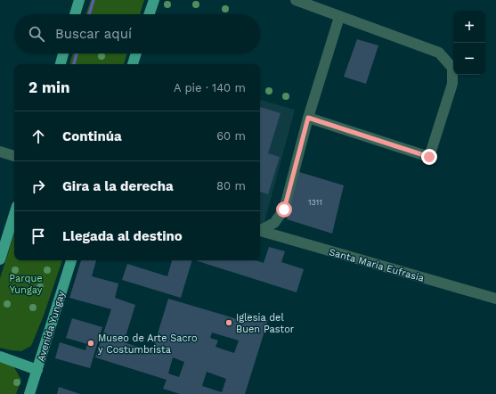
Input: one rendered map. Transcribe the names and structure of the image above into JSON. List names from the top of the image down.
{
  "streets": {
    "main road": ["Avenida Yungay"],
    "street": ["Santa Maria Eufrasia"]
  },
  "parks": ["Parque Yungay"],
  "places": ["Iglesia del Buen Pastor", "Museo de Arte Sacro y Costumbrista"],
  "house_numbers": ["1311"],
  "page": {
    "map_buttons": ["+", "−"],
    "search": "Buscar aquí",
    "heading": ["2 min", "A pie · 140 m"],
    "list": [
      ["Continúa", "60 m"],
      ["Gira a la derecha", "80 m"],
      "Llegada al destino"
    ]
  }
}
